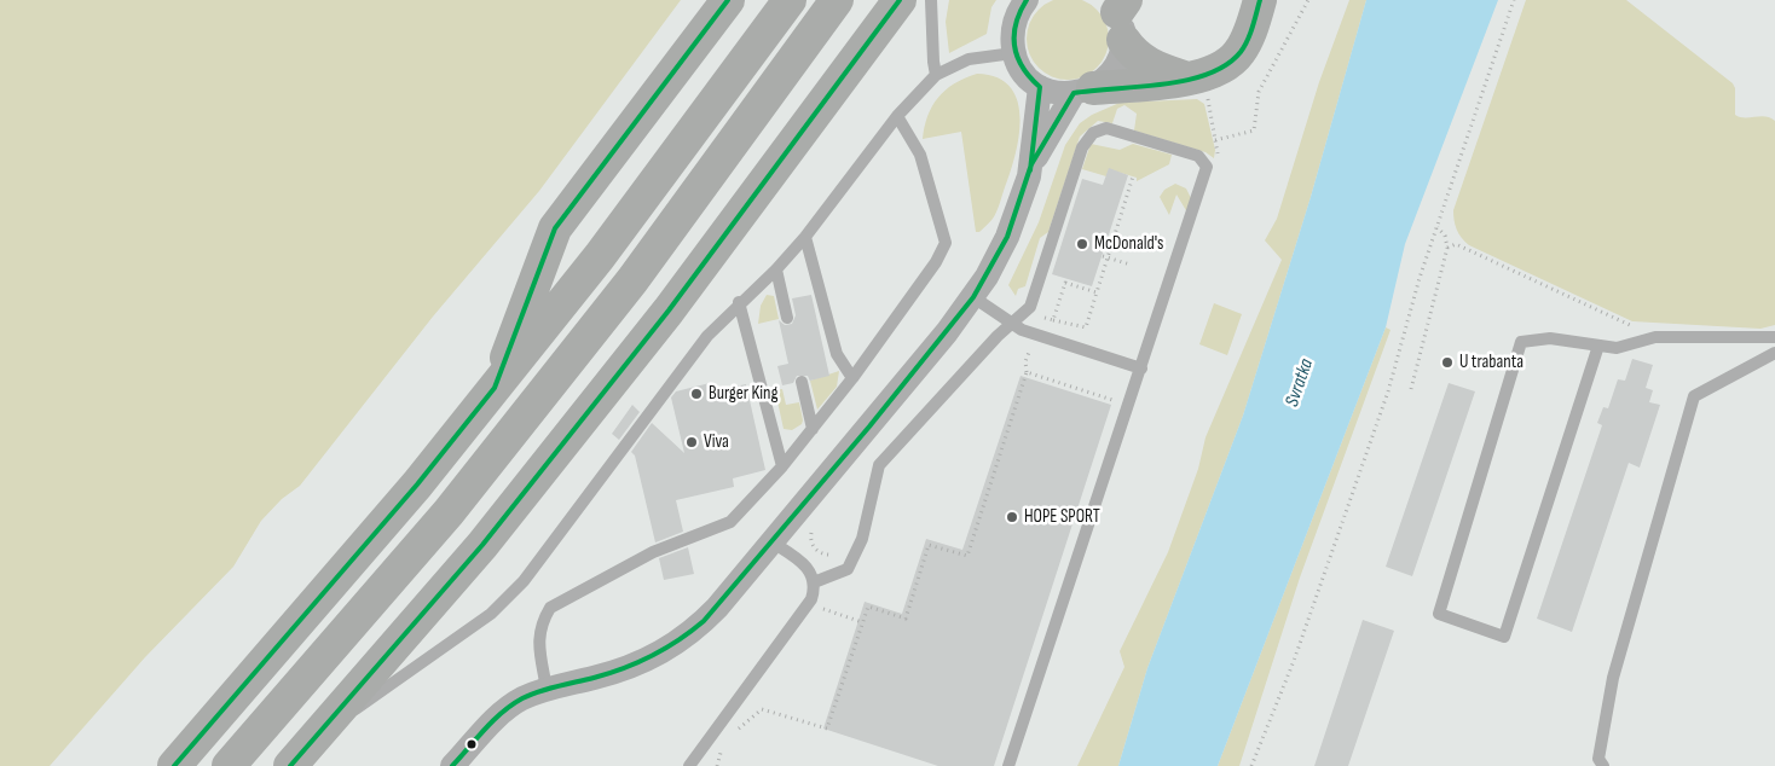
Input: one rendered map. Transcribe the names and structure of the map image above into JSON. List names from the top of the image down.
{
  "water": ["Svratka"],
  "places": [
    "McDonald's",
    "U trabanta",
    "Burger King",
    "Viva",
    "HOPE SPORT"
  ]
}
